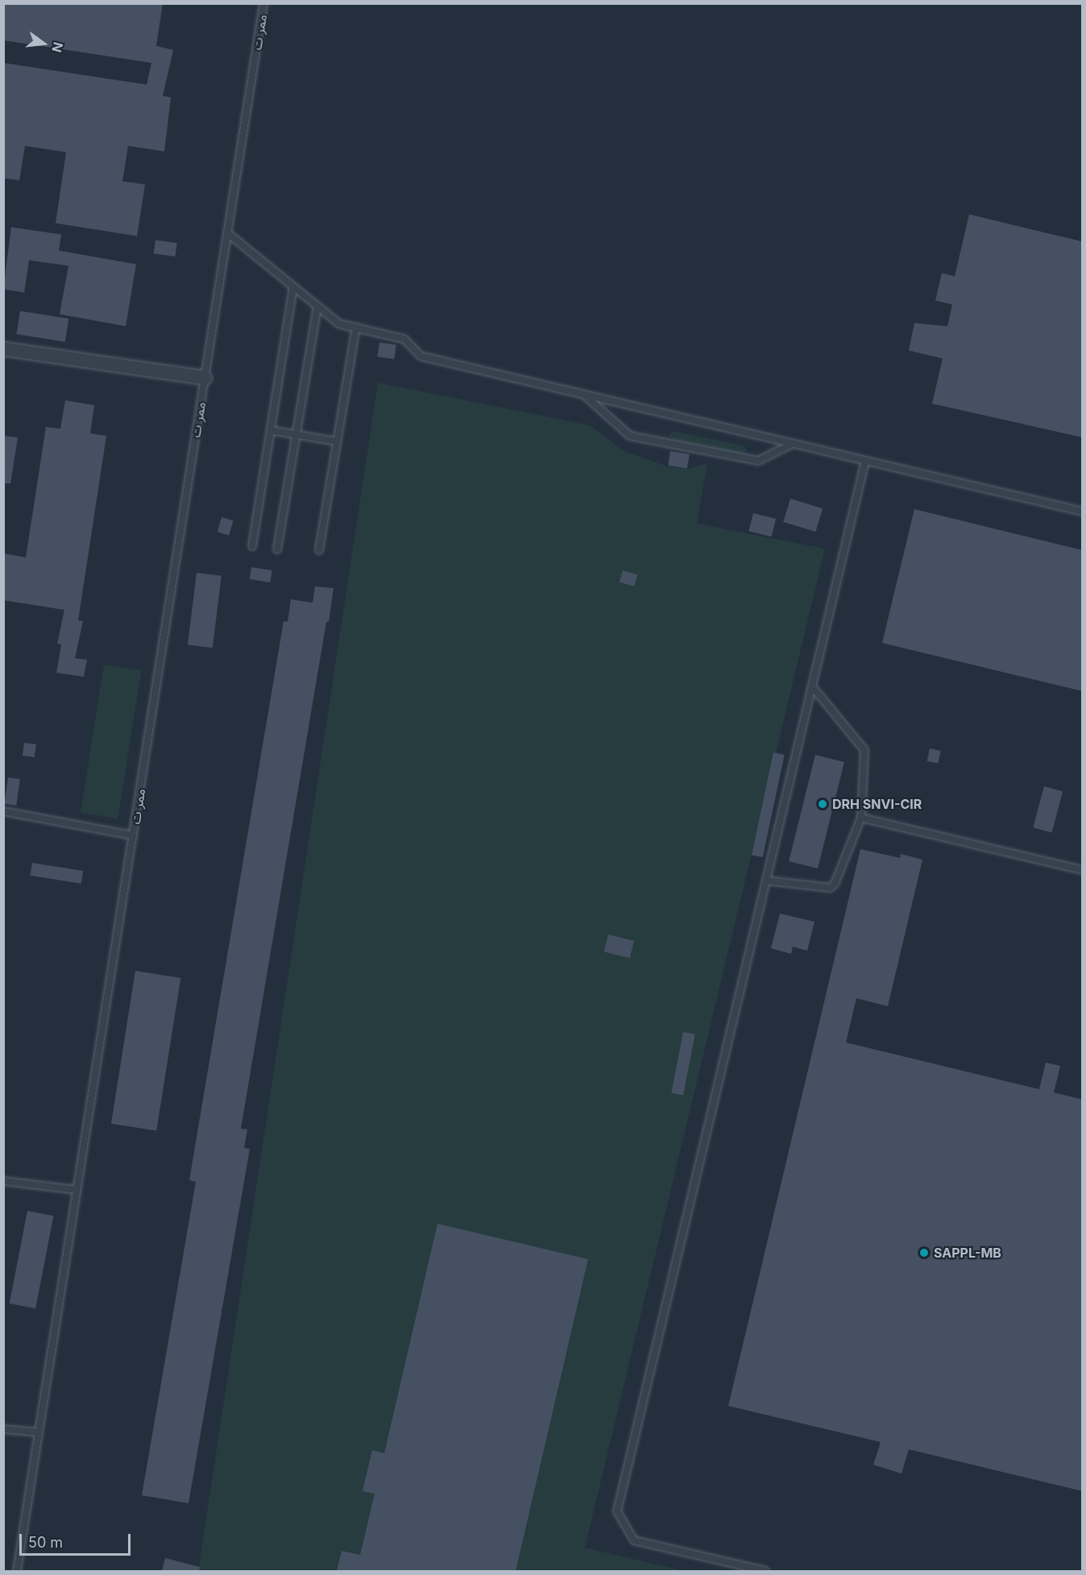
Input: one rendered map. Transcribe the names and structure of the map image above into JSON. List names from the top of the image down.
{
  "streets": {
    "lane": ["ممر ت"]
  },
  "places": ["DRH SNVI-CIR", "SAPPL-MB"],
  "scale_bar": "50 m",
  "north": "right"
}
